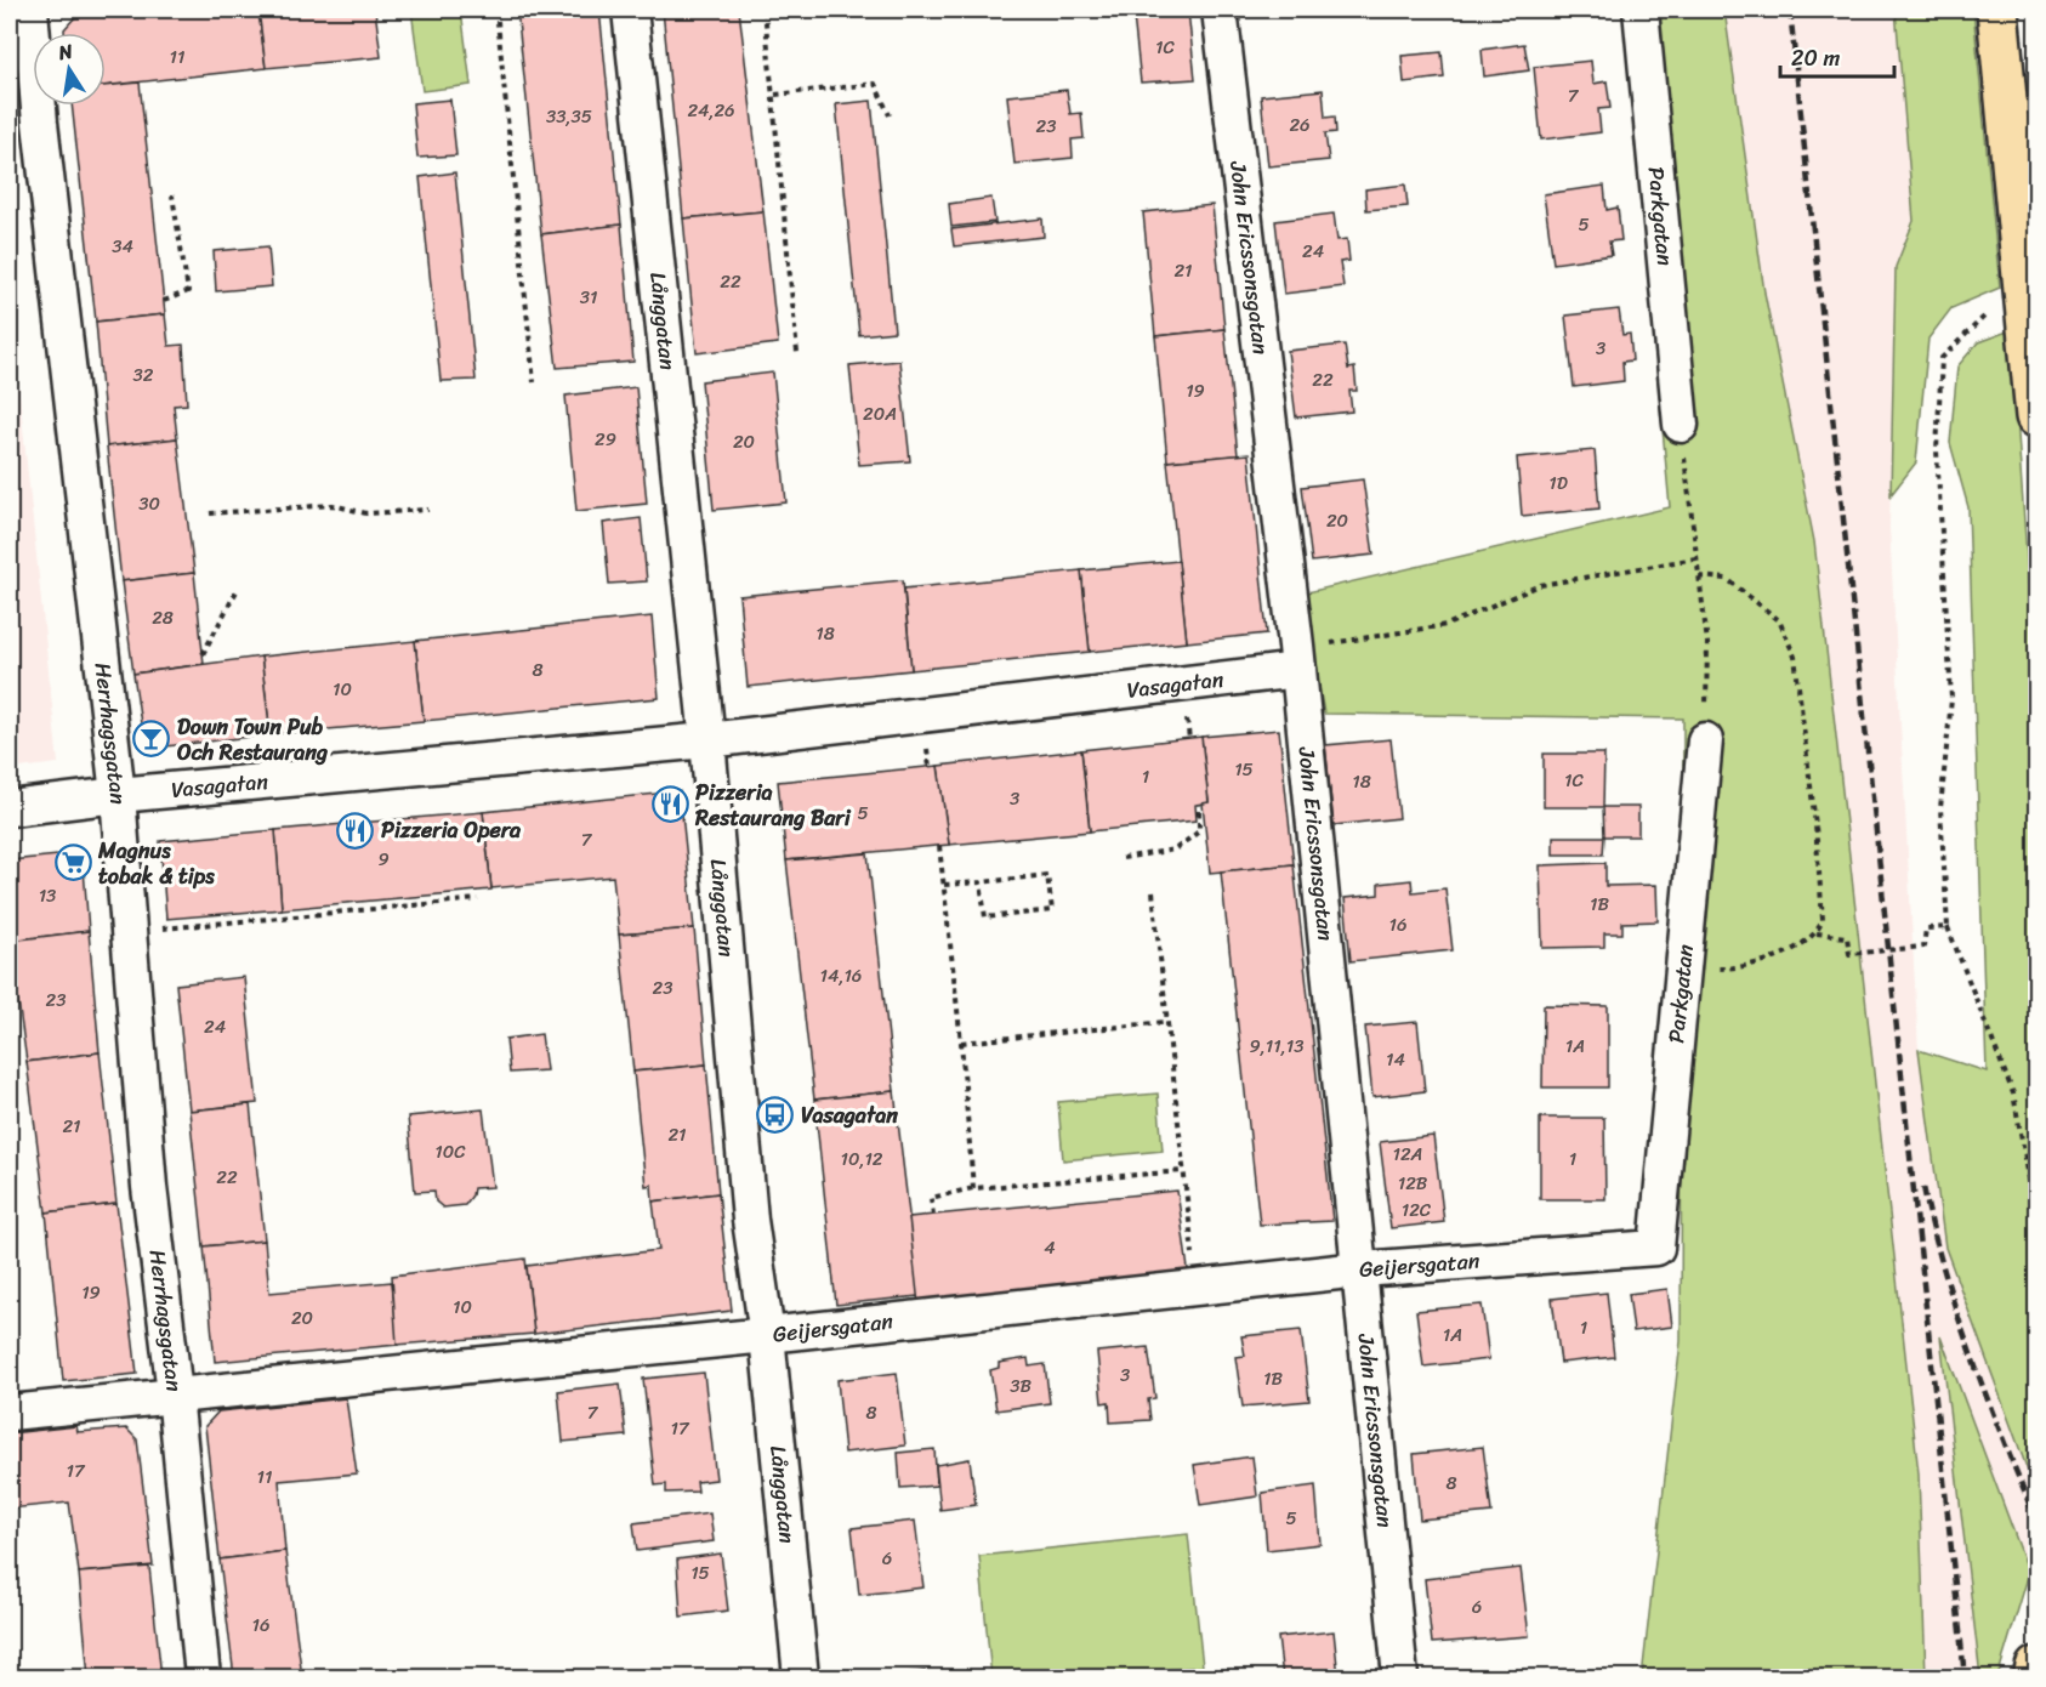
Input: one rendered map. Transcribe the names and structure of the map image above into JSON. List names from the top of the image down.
{
  "streets": {
    "street": [
      "Parkgatan",
      "John Ericssonsgatan",
      "Långgatan",
      "Vasagatan",
      "Herrhagsgatan",
      "Geijersgatan"
    ]
  },
  "crossings": [
    ["Parkgatan", "Geijersgatan"],
    ["John Ericssonsgatan", "Vasagatan"],
    ["John Ericssonsgatan", "Geijersgatan"],
    ["Långgatan", "Vasagatan"],
    ["Långgatan", "Geijersgatan"],
    ["Vasagatan", "Herrhagsgatan"],
    ["Herrhagsgatan", "Geijersgatan"]
  ],
  "places": {
    "bar": ["Down Town Pub Och Restaurang"],
    "restaurant": ["Pizzeria Restaurang Bari", "Pizzeria Opera"],
    "supermarket": ["Magnus tobak & tips"],
    "bus stop": ["Vasagatan"]
  },
  "house_numbers": [
    "1C",
    "11",
    "7",
    "24,26",
    "33,35",
    "26",
    "23",
    "5",
    "34",
    "24",
    "21",
    "22",
    "31",
    "3",
    "32",
    "22",
    "19",
    "20A",
    "29",
    "20",
    "1D",
    "30",
    "20",
    "28",
    "18",
    "8",
    "10",
    "15",
    "1",
    "1C",
    "18",
    "3",
    "5",
    "7",
    "9",
    "13",
    "1B",
    "16",
    "14,16",
    "23",
    "23",
    "24",
    "9,11,13",
    "1A",
    "14",
    "21",
    "21",
    "10C",
    "12A",
    "10,12",
    "1",
    "22",
    "12B",
    "12C",
    "4",
    "19",
    "10",
    "20",
    "1",
    "1A",
    "3",
    "1B",
    "3B",
    "7",
    "8",
    "17",
    "17",
    "11",
    "8",
    "5",
    "6",
    "15",
    "6",
    "16"
  ],
  "scale_bar": "20 m",
  "north": "top"
}
